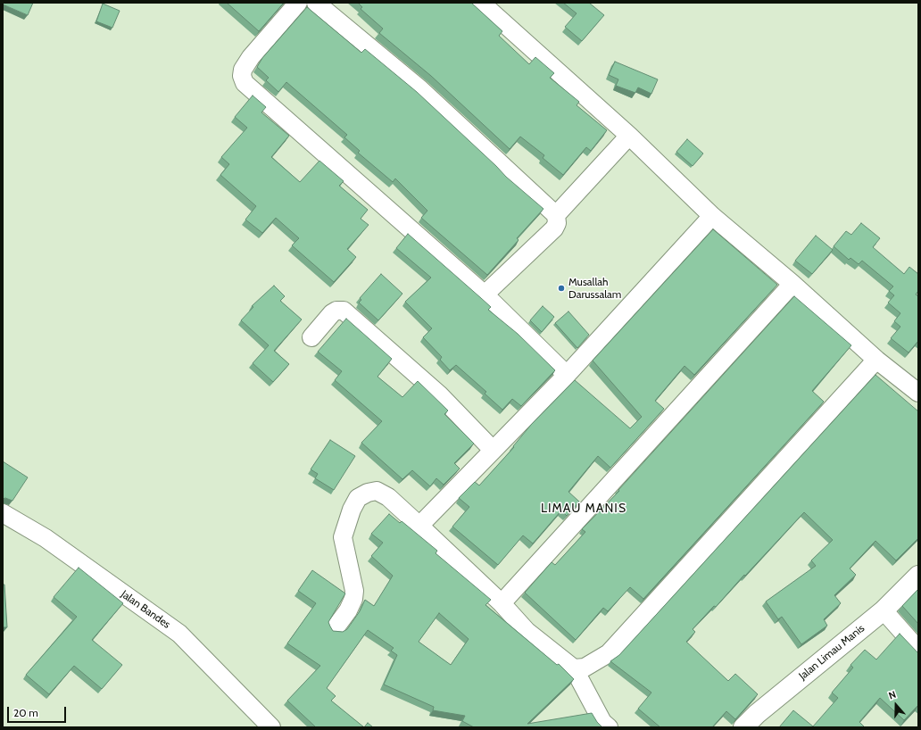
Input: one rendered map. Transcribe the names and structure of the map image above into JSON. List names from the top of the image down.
{
  "streets": {
    "street": ["Jalan Bandes", "Jalan Limau Manis"]
  },
  "districts": ["LIMAU MANIS"],
  "places": ["Musallah Darussalam"],
  "scale_bar": "20 m",
  "north": "top"
}
